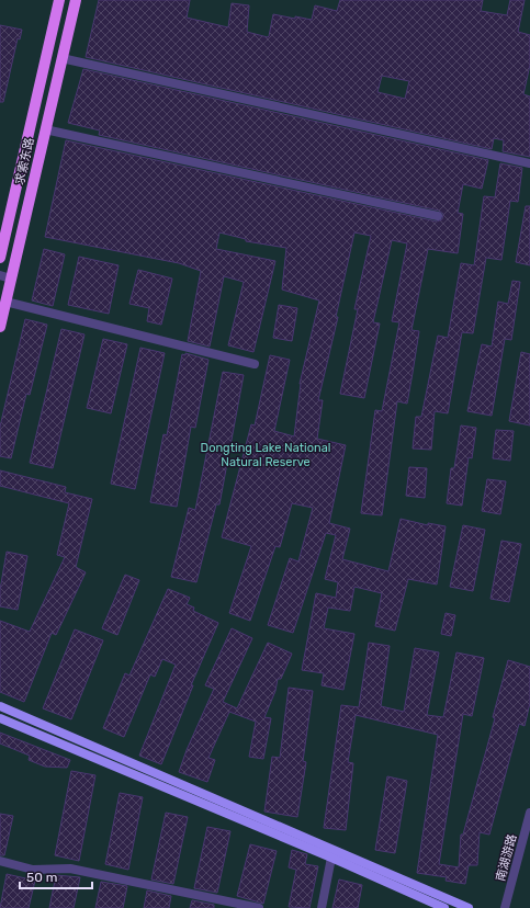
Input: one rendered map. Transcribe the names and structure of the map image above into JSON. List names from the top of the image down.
{
  "streets": {
    "main road": ["求索东路"],
    "street": ["南湖游路"]
  },
  "parks": ["Dongting Lake National Natural Reserve"],
  "scale_bar": "50 m"
}
